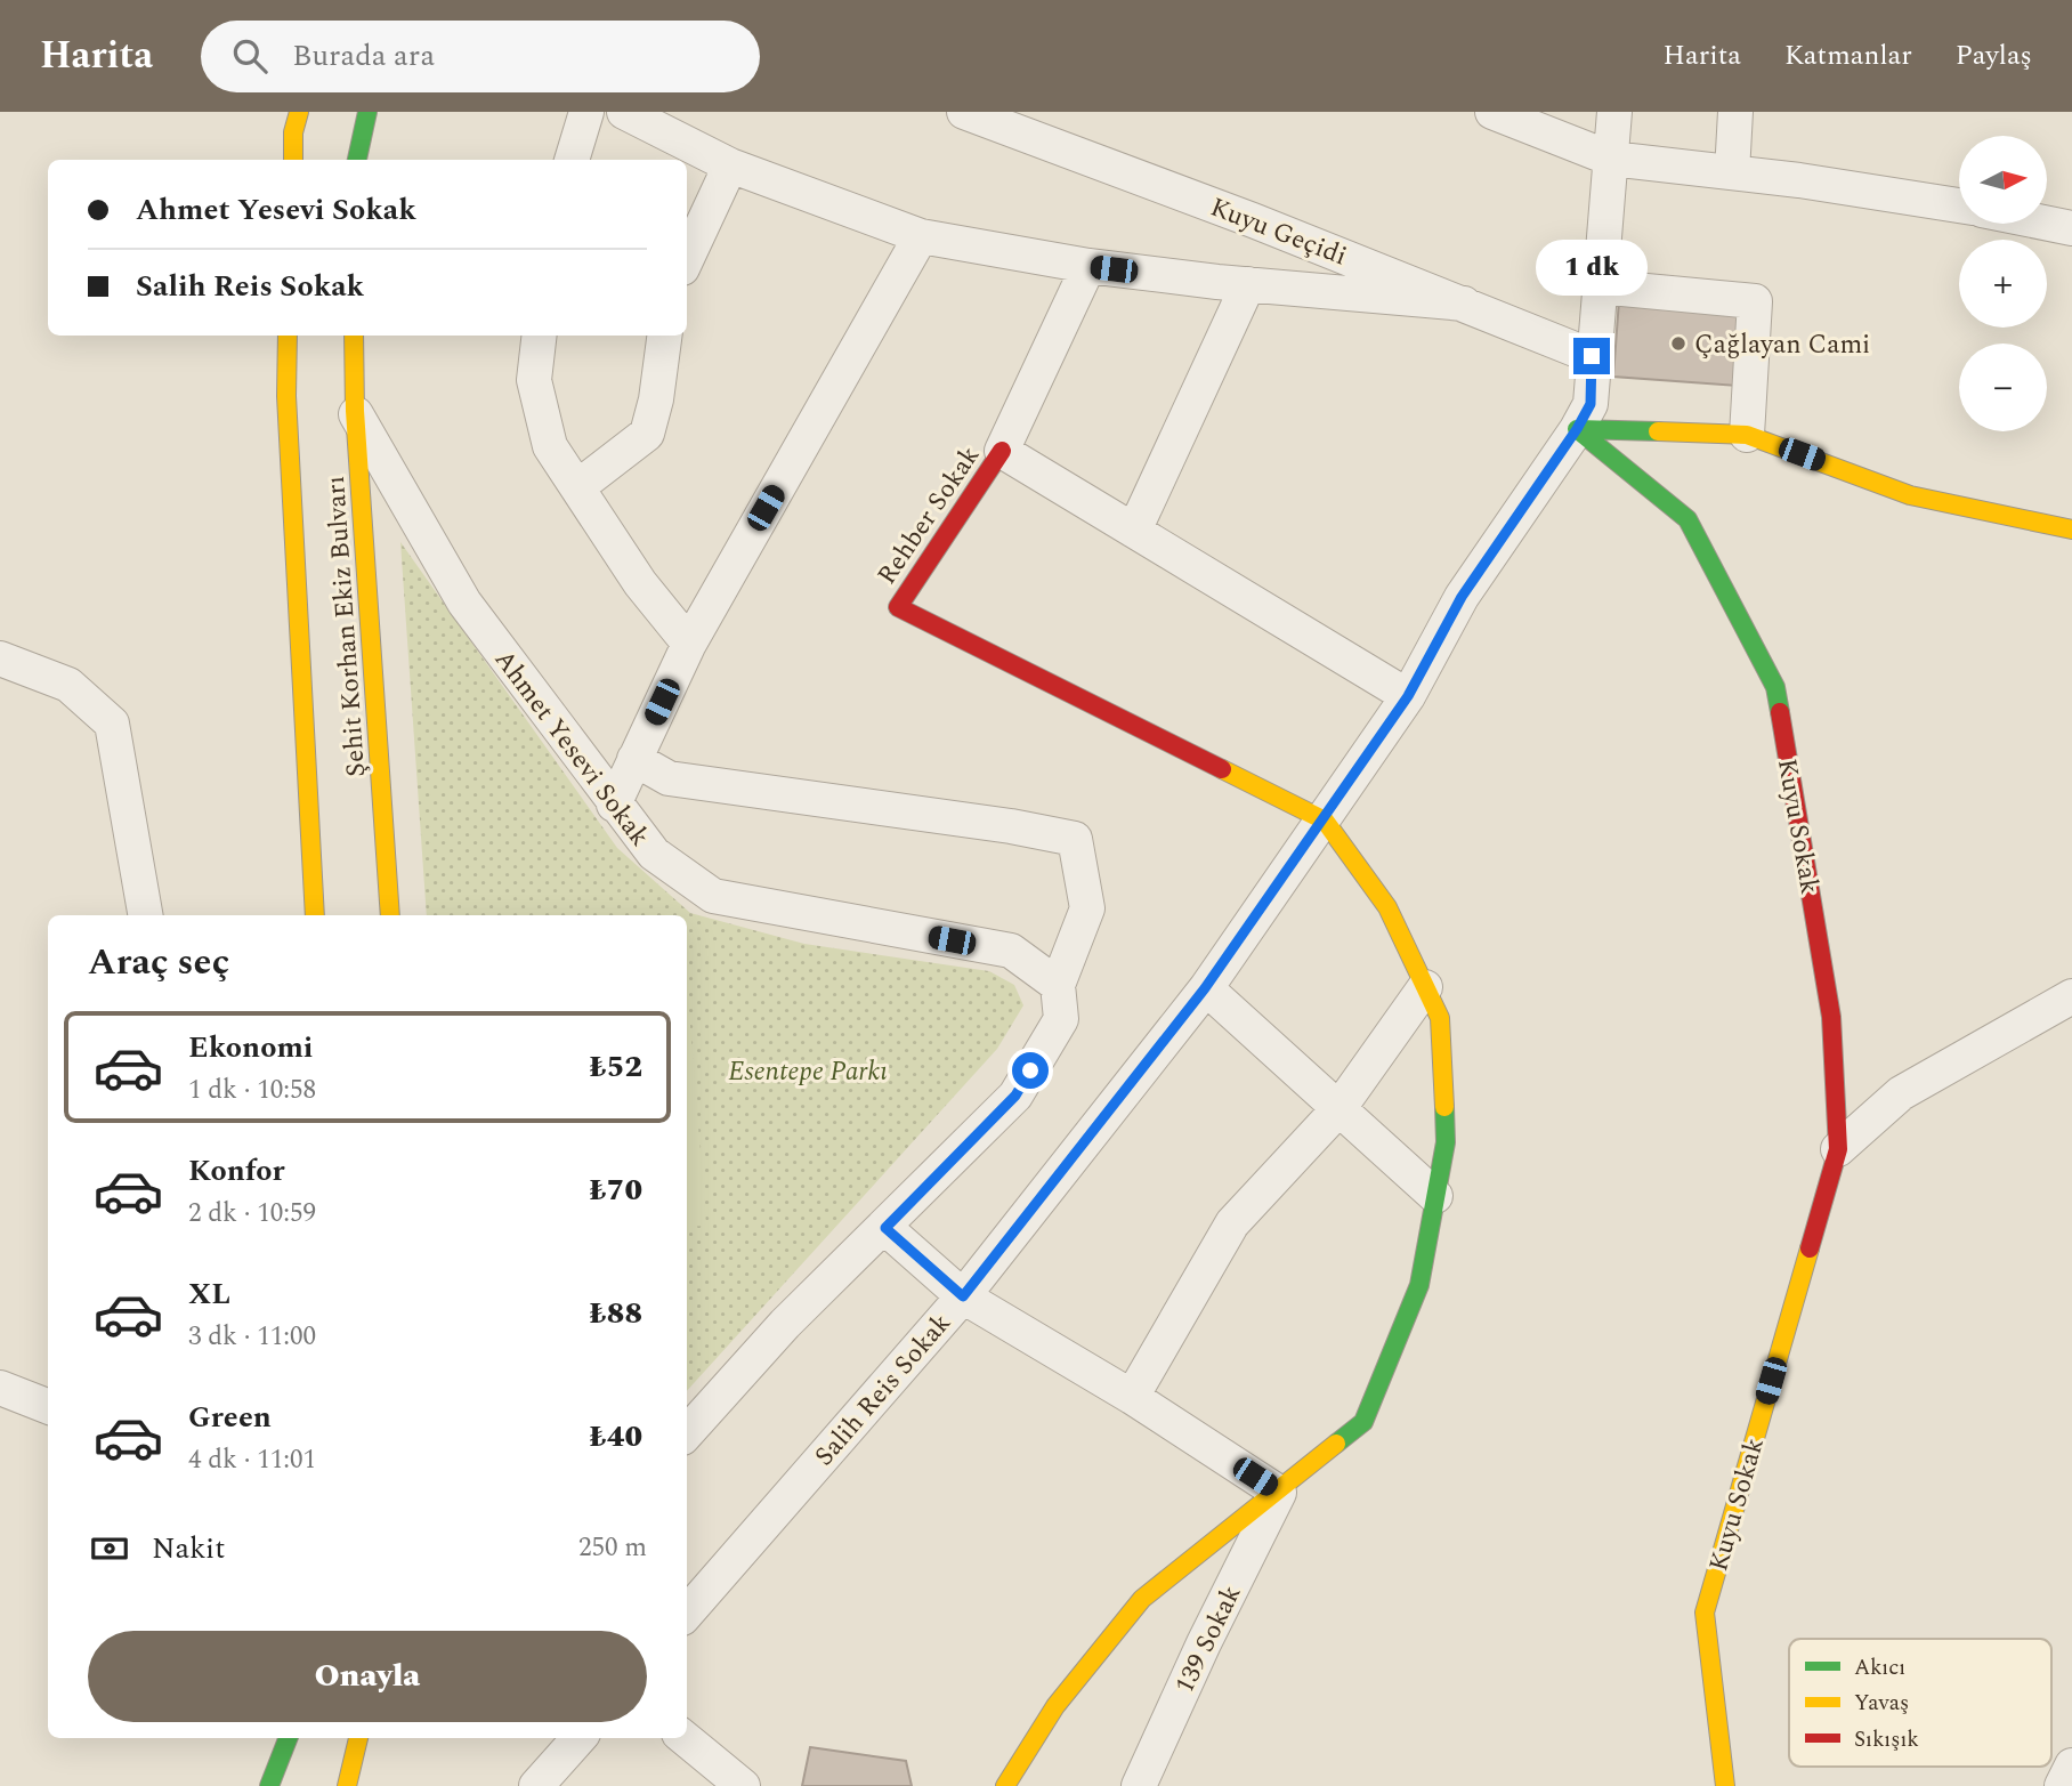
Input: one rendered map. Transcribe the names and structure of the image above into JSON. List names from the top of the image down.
{
  "streets": {
    "street": [
      "Kuyu Geçidi",
      "Rehber Sokak",
      "Şehit Korhan Ekiz Bulvarı",
      "Ahmet Yesevi Sokak",
      "Kuyu Sokak",
      "Salih Reis Sokak",
      "139 Sokak"
    ]
  },
  "crossings": [
    ["Kuyu Geçidi", "Salih Reis Sokak"],
    ["Rehber Sokak", "Salih Reis Sokak"],
    ["Şehit Korhan Ekiz Bulvarı", "Ahmet Yesevi Sokak"],
    ["Kuyu Sokak", "Salih Reis Sokak"]
  ],
  "parks": ["Esentepe Parkı"],
  "places": ["Çağlayan Cami"],
  "legend": ["Akıcı", "Yavaş", "Sıkışık"],
  "north": "right",
  "page": {
    "header": "Harita",
    "search": "Burada ara",
    "nav": ["Harita", "Katmanlar", "Paylaş"],
    "map_buttons": ["+", "−"],
    "banner": ["Ahmet Yesevi Sokak", "Salih Reis Sokak"],
    "bubble": "1 dk",
    "heading": "Araç seç",
    "list": [
      {
        "name": "Ekonomi",
        "note": "1 dk · 10:58",
        "value": "₺52"
      },
      {
        "name": "Konfor",
        "note": "2 dk · 10:59",
        "value": "₺70"
      },
      {
        "name": "XL",
        "note": "3 dk · 11:00",
        "value": "₺88"
      },
      {
        "name": "Green",
        "note": "4 dk · 11:01",
        "value": "₺40"
      }
    ],
    "pay": ["Nakit", "250 m"],
    "buttons": "Onayla"
  }
}
